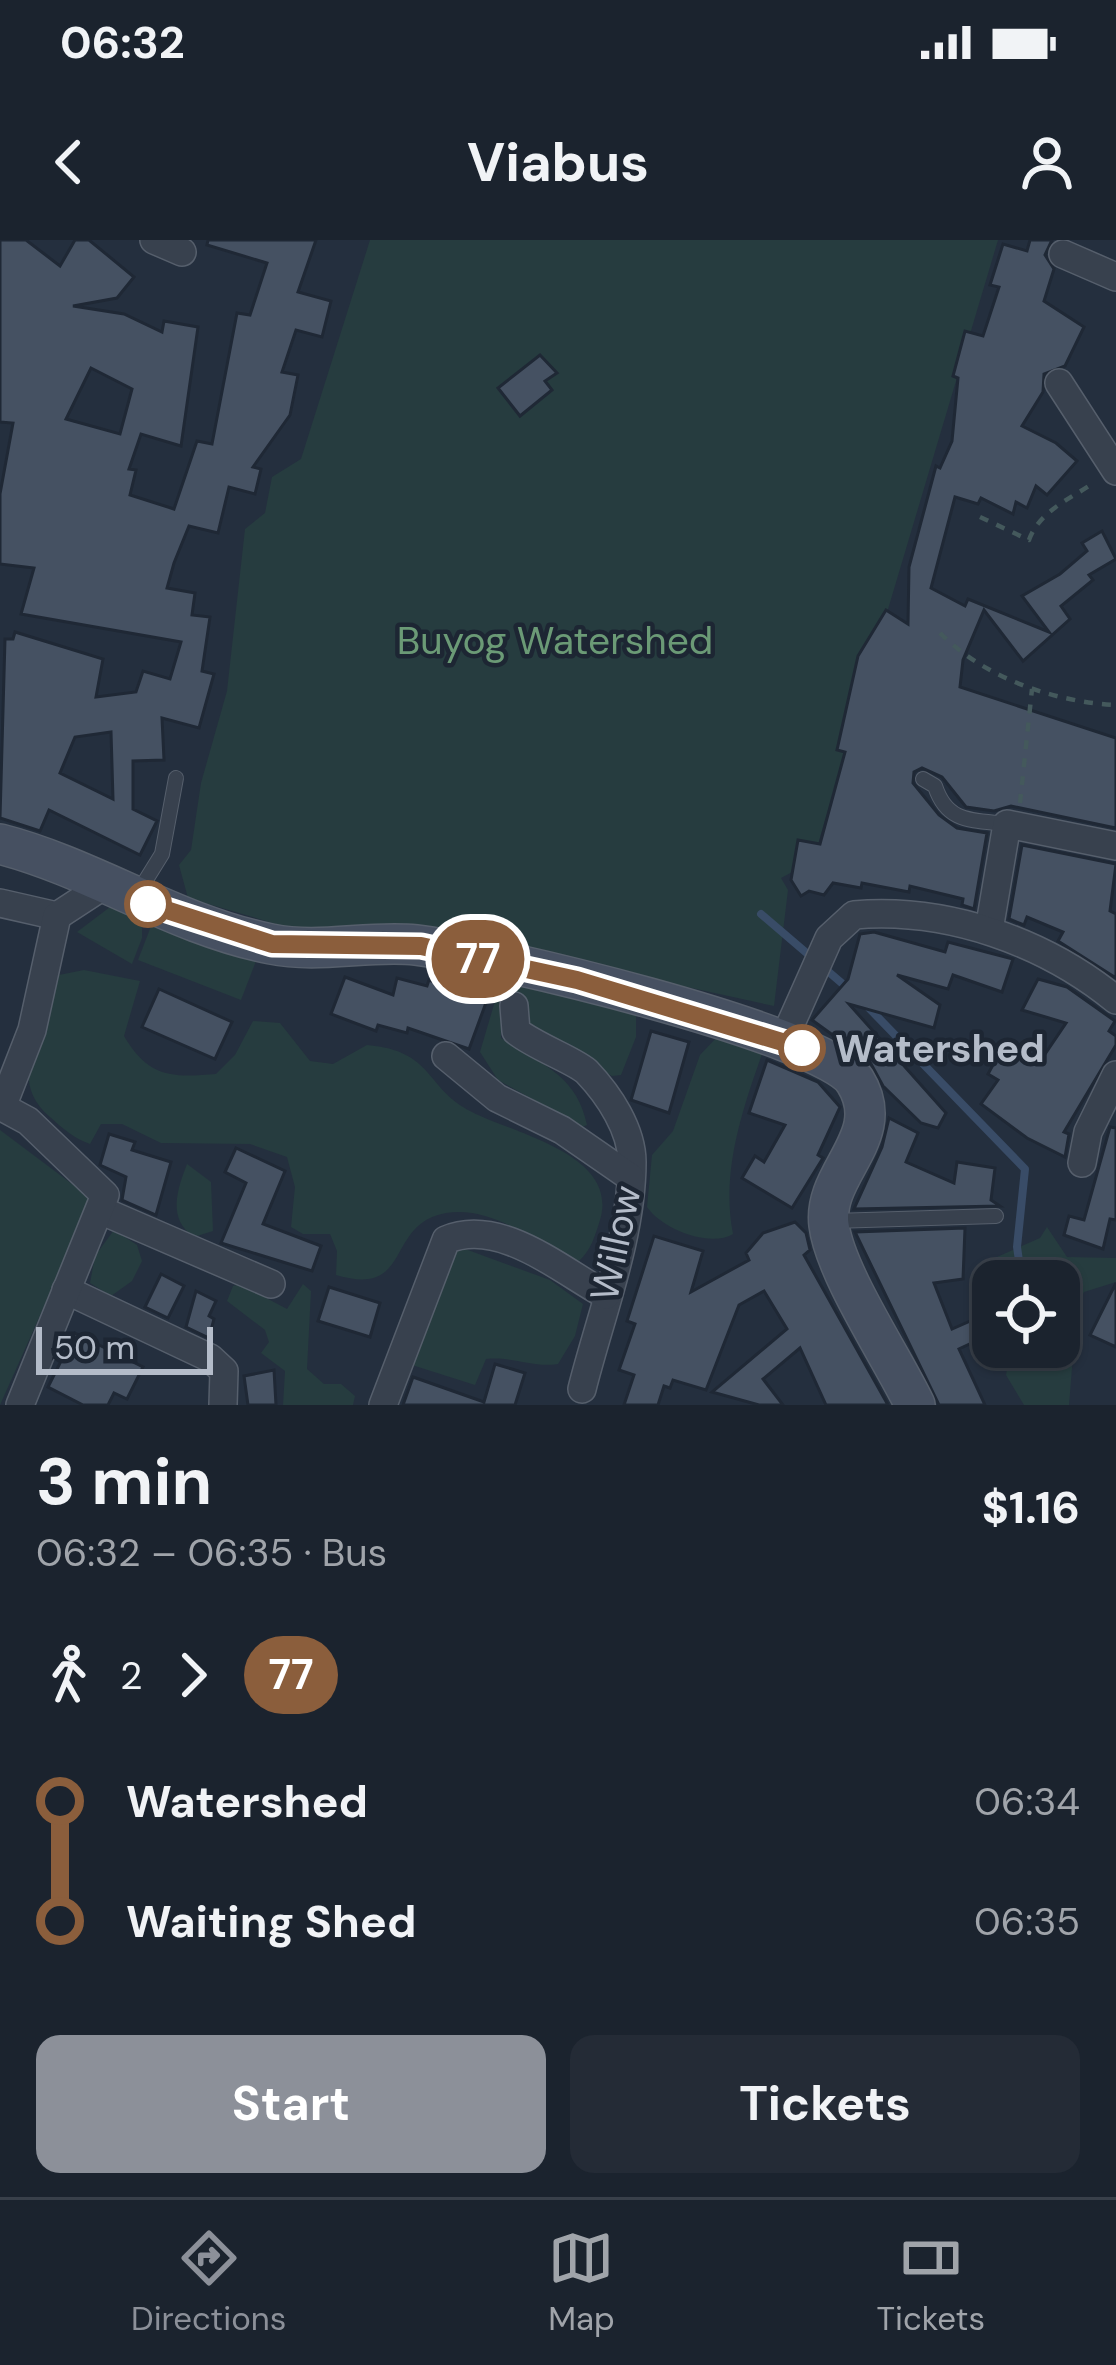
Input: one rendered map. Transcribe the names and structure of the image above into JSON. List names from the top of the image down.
{
  "streets": {
    "street": ["Willow"]
  },
  "parks": ["Buyog Watershed"],
  "places": ["Watershed"],
  "lines": ["bus line 77"],
  "scale_bar": "50 m",
  "page": {
    "status": "06:32",
    "header": "Viabus",
    "on_map": "77",
    "scale": "50 m",
    "heading": ["3 min", "06:32 – 06:35 · Bus", "$1.16"],
    "legs": ["2", "77"],
    "list": [
      {
        "name": "Watershed",
        "value": "06:34"
      },
      {
        "name": "Waiting Shed",
        "value": "06:35"
      }
    ],
    "buttons": ["Start", "Tickets"],
    "tabs": ["Directions", "Map", "Tickets"]
  }
}
